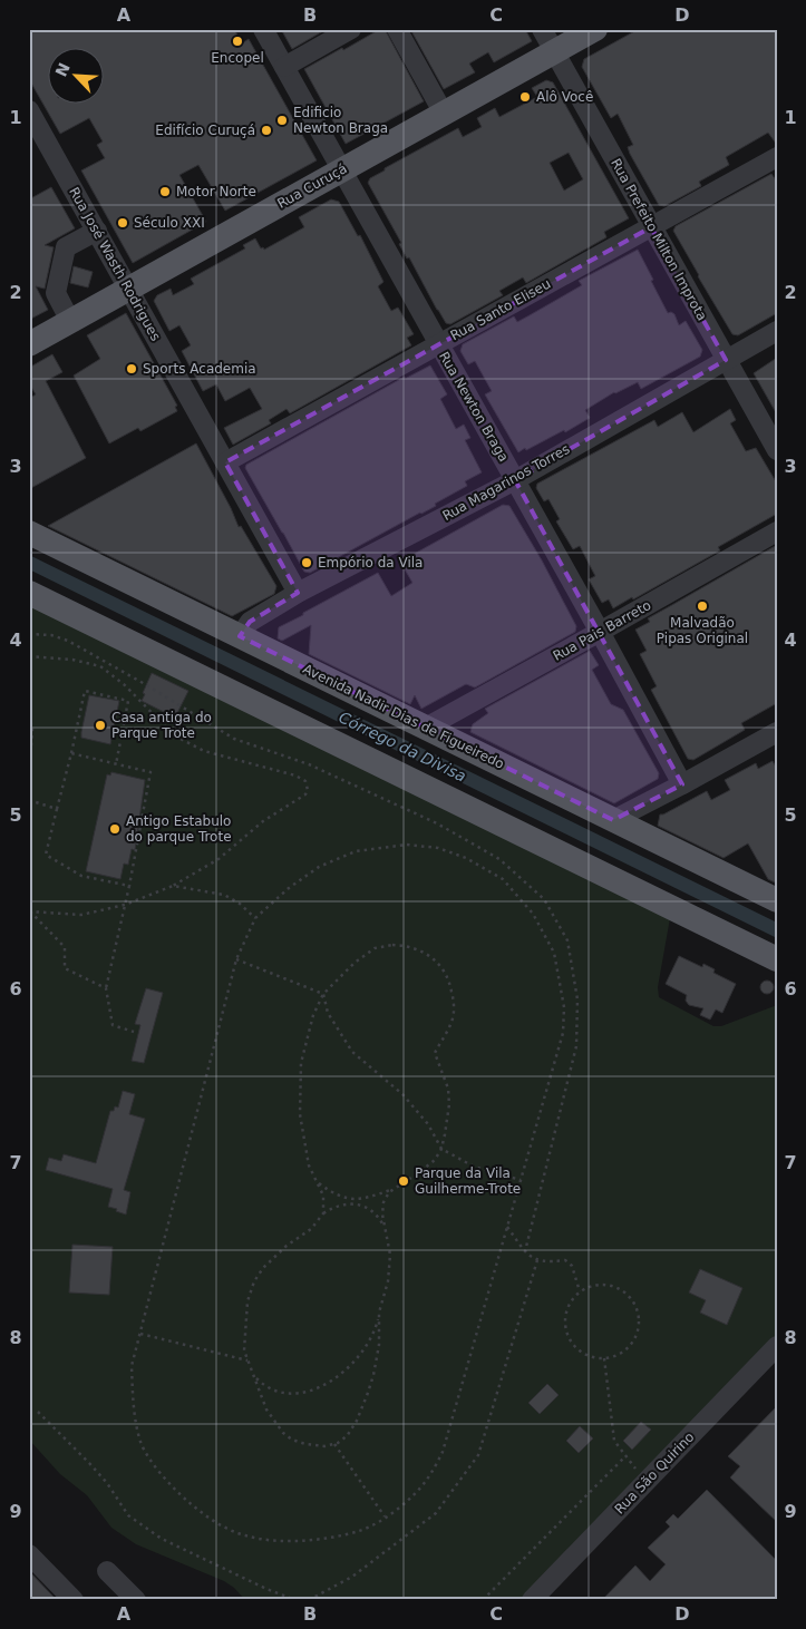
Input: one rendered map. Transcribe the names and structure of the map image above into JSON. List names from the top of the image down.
{
  "streets": {
    "main road": ["Rua Curuçá", "Avenida Nadir Dias de Figueiredo"],
    "street": [
      "Rua Prefeito Milton Improta",
      "Rua José Wasth Rodrigues",
      "Rua Santo Eliseu",
      "Rua Newton Braga",
      "Rua Magarinos Torres",
      "Rua Pais Barreto",
      "Rua São Quirino"
    ]
  },
  "crossings": [
    ["Rua Curuçá", "Rua Prefeito Milton Improta"],
    ["Rua Curuçá", "Rua José Wasth Rodrigues"],
    ["Rua Curuçá", "Rua Newton Braga"],
    ["Rua Prefeito Milton Improta", "Rua Santo Eliseu"],
    ["Rua Prefeito Milton Improta", "Rua Magarinos Torres"],
    ["Rua José Wasth Rodrigues", "Rua Santo Eliseu"],
    ["Rua José Wasth Rodrigues", "Rua Magarinos Torres"],
    ["Rua Santo Eliseu", "Rua Newton Braga"],
    ["Rua Newton Braga", "Rua Magarinos Torres"],
    ["Rua Newton Braga", "Rua Pais Barreto"],
    ["Rua Magarinos Torres", "Avenida Nadir Dias de Figueiredo"],
    ["Rua Pais Barreto", "Avenida Nadir Dias de Figueiredo"]
  ],
  "water": ["Córrego da Divisa"],
  "places": [
    "Encopel",
    "Alô Você",
    "Edificio Newton Braga",
    "Edifício Curuçá",
    "Motor Norte",
    "Século XXI",
    "Sports Academia",
    "Empório da Vila",
    "Malvadão Pipas Original",
    "Casa antiga do Parque Trote",
    "Antigo Estabulo do parque Trote",
    "Parque da Vila Guilherme-Trote"
  ],
  "north": "top left",
  "grid": {
    "columns": [
      "A",
      "B",
      "C",
      "D"
    ],
    "rows": [
      "1",
      "2",
      "3",
      "4",
      "5",
      "6",
      "7",
      "8",
      "9"
    ]
  }
}
